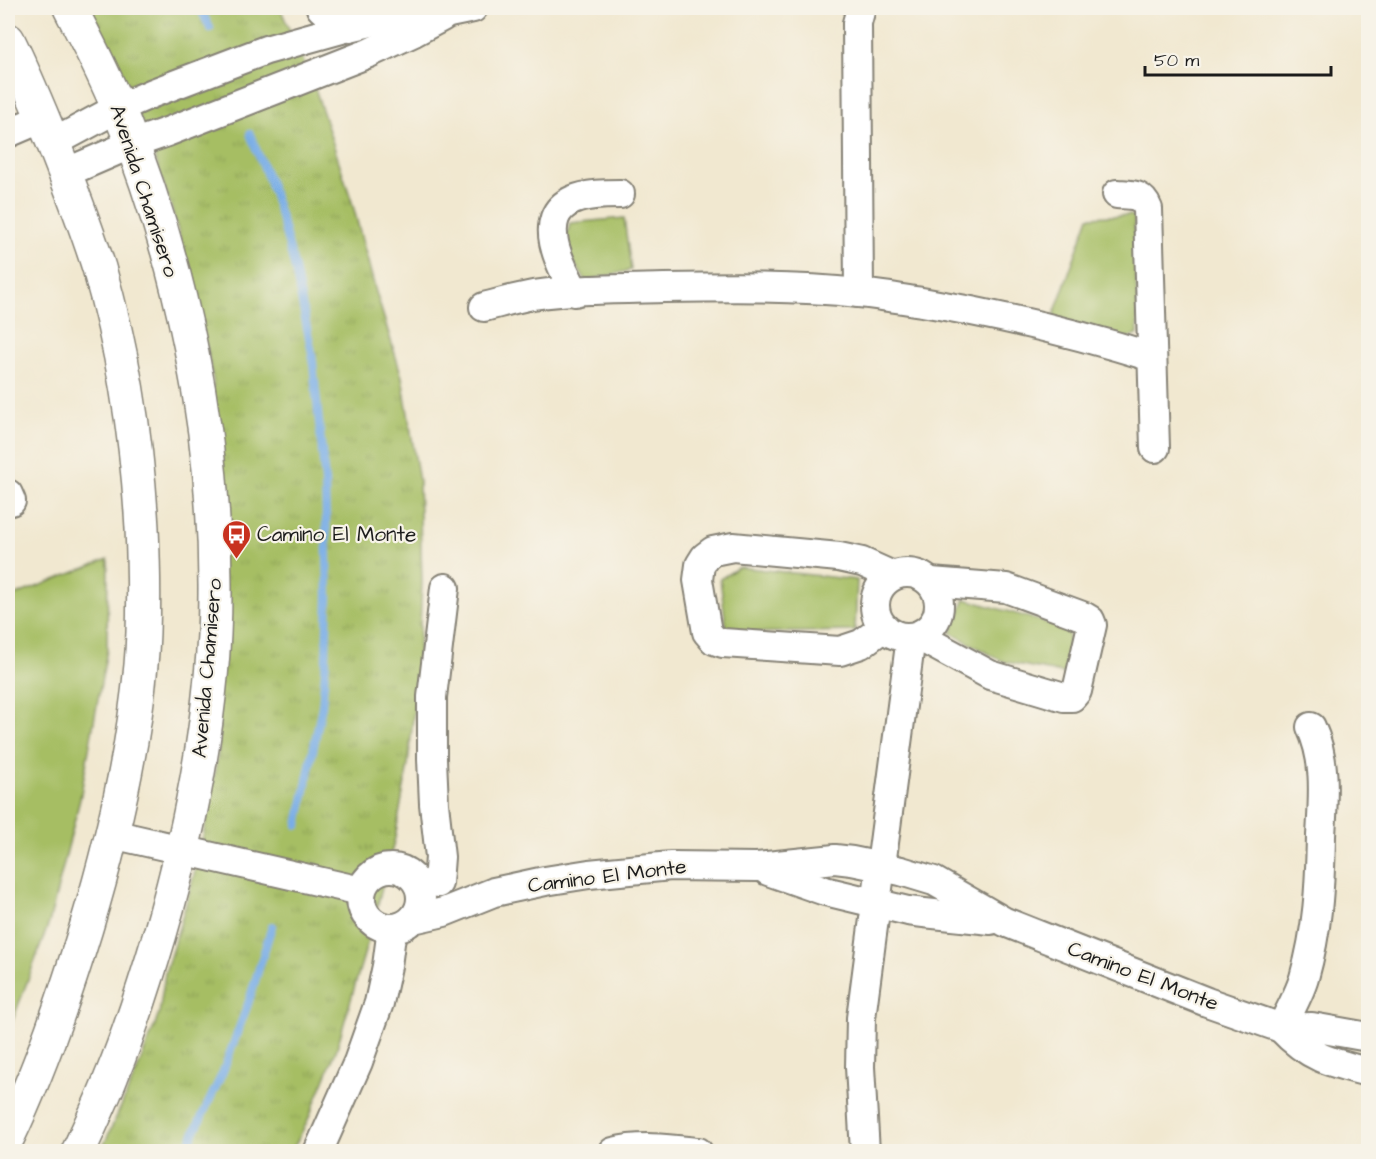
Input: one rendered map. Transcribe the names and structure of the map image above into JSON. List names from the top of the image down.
{
  "streets": {
    "street": ["Avenida Chamisero", "Camino El Monte"]
  },
  "places": {
    "bus stop": ["Camino El Monte"]
  },
  "scale_bar": "50 m"
}
